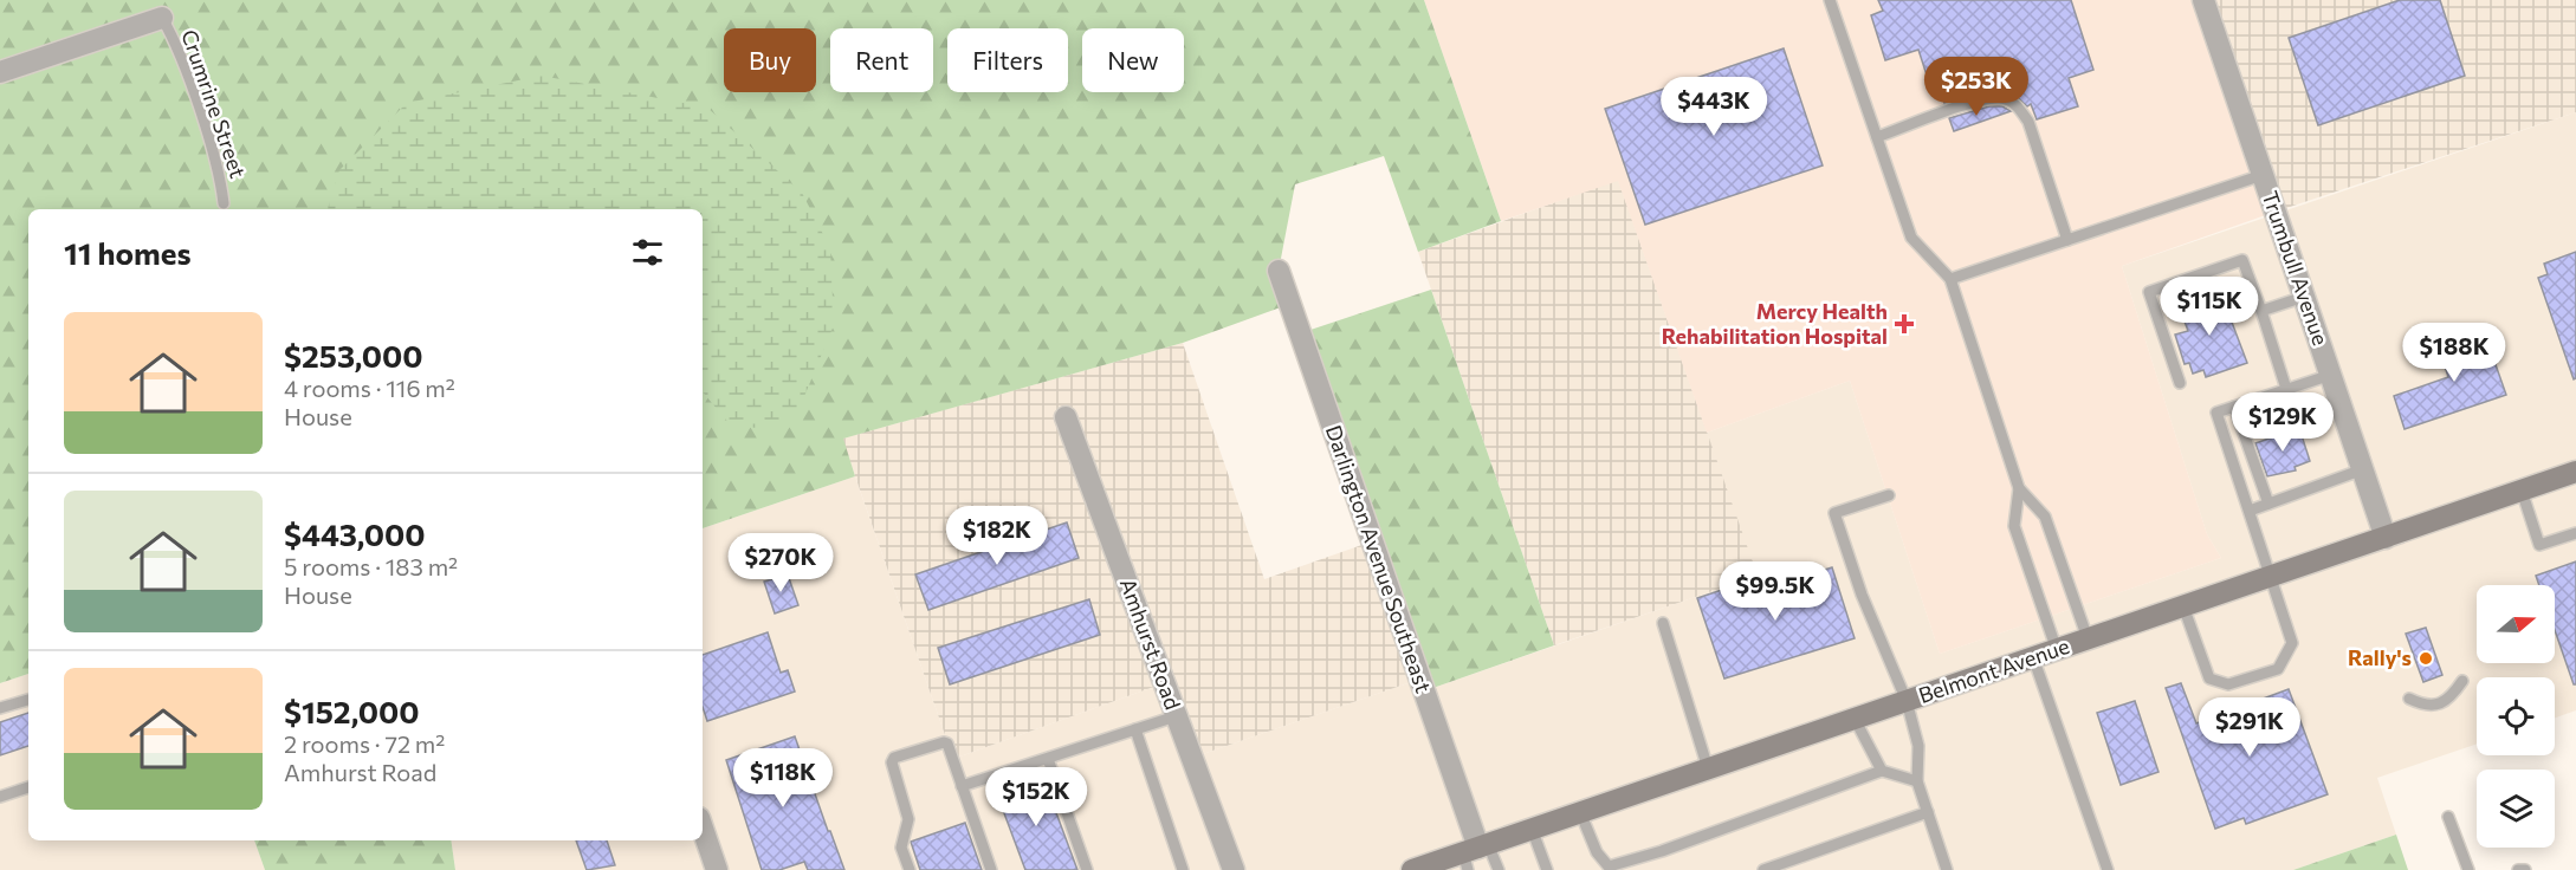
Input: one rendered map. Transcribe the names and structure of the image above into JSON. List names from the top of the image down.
{
  "streets": {
    "main road": ["Belmont Avenue"],
    "street": ["Trumbull Avenue", "Darlington Avenue Southeast", "Amhurst Road"],
    "lane": ["Crumrine Street"]
  },
  "crossings": [
    ["Trumbull Avenue", "Belmont Avenue"],
    ["Darlington Avenue Southeast", "Belmont Avenue"]
  ],
  "places": {
    "health": ["Mercy Health Rehabilitation Hospital"],
    "other": ["Rally's"]
  },
  "north": "right",
  "page": {
    "chip": [
      "Buy",
      "Rent",
      "Filters",
      "New"
    ],
    "price": [
      "$253K",
      "$443K",
      "$115K",
      "$188K",
      "$129K",
      "$182K",
      "$270K",
      "$99.5K",
      "$291K",
      "$118K",
      "$152K"
    ],
    "heading": "11 homes",
    "list": [
      {
        "name": "$253,000",
        "note": "4 rooms · 116 m² · House"
      },
      {
        "name": "$443,000",
        "note": "5 rooms · 183 m² · House"
      },
      {
        "name": "$152,000",
        "note": "2 rooms · 72 m² · Amhurst Road"
      }
    ]
  }
}
